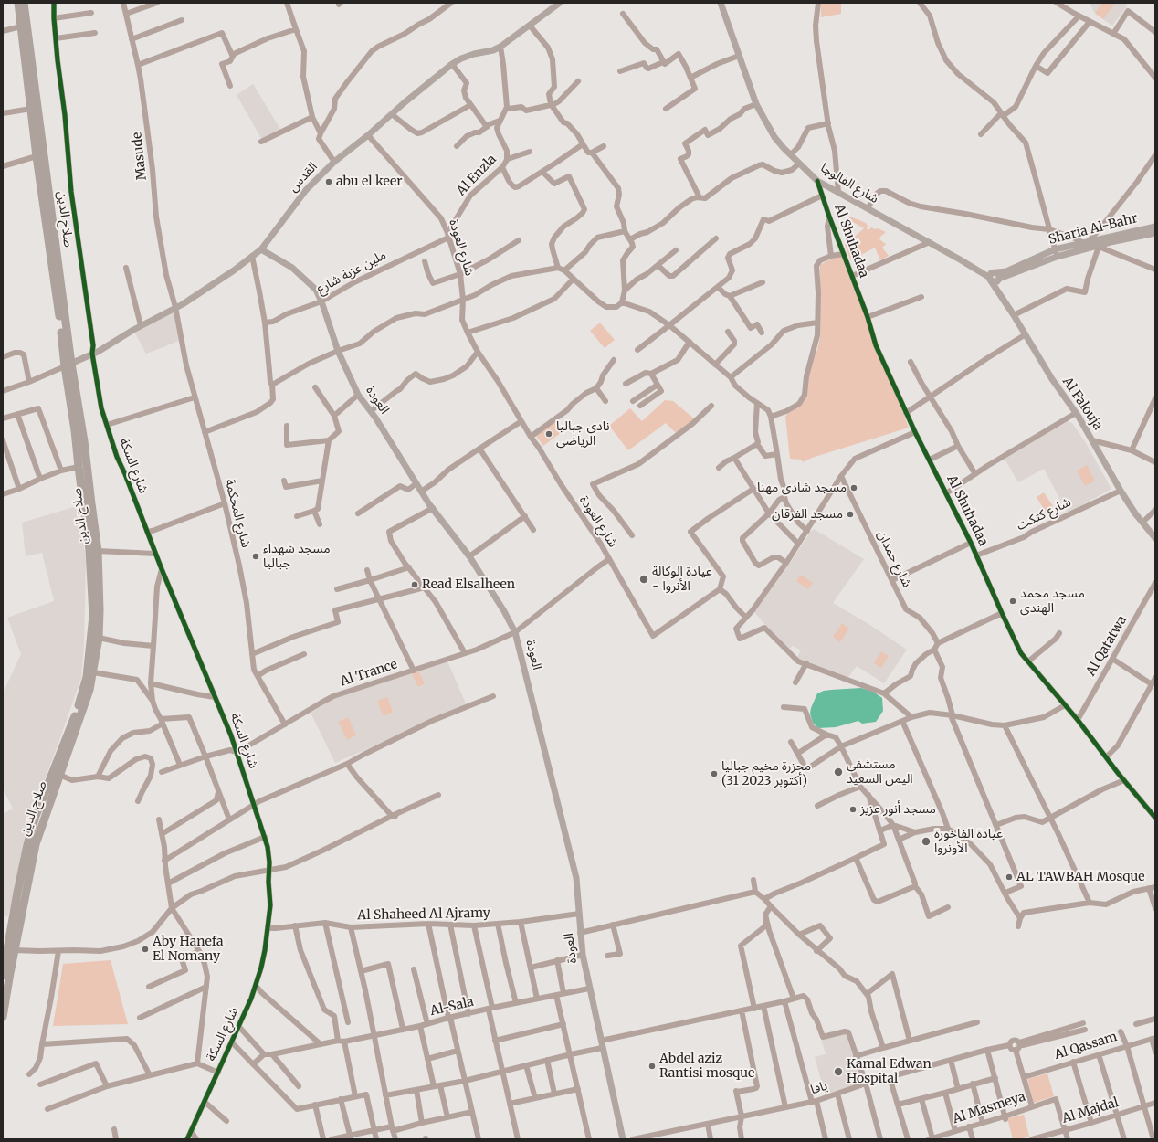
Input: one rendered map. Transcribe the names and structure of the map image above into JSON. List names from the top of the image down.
{
  "streets": {
    "highway": ["صلاح الدين"],
    "main road": [
      "القدس",
      "شارع الفالوجا",
      "Sharia Al-Bahr",
      "العودة",
      "Al Falouja"
    ],
    "street": [
      "Masude",
      "Al Enzla",
      "Al Shuhadaa",
      "شارع العودة",
      "ملين عزبة شارع",
      "شارع السكة",
      "شارع المحكمة",
      "شارع كتكت",
      "شارع حمدان",
      "Al Qatatwa",
      "Al Trance",
      "Al Shaheed Al Ajramy",
      "Al-Sala",
      "Al Qassam",
      "يافا",
      "Al Masmeya",
      "Al Majdal"
    ]
  },
  "crossings": [
    ["Masude", "القدس"],
    ["Masude", "شارع المحكمة"],
    ["Al Enzla", "شارع العودة"],
    ["Al Enzla", "ملين عزبة شارع"],
    ["القدس", "صلاح الدين"],
    ["القدس", "شارع العودة"],
    ["القدس", "العودة"],
    ["القدس", "شارع السكة"],
    ["القدس", "شارع المحكمة"],
    ["شارع الفالوجا", "Al Shuhadaa"],
    ["شارع الفالوجا", "Al Falouja"],
    ["Al Shuhadaa", "شارع كتكت"],
    ["Al Shuhadaa", "Al Qatatwa"],
    ["شارع العودة", "ملين عزبة شارع"],
    ["شارع العودة", "Al Trance"],
    ["ملين عزبة شارع", "العودة"],
    ["العودة", "Al Trance"],
    ["العودة", "Al Shaheed Al Ajramy"],
    ["العودة", "Al-Sala"],
    ["Al Falouja", "شارع كتكت"],
    ["شارع السكة", "Al Trance"],
    ["شارع السكة", "Al Shaheed Al Ajramy"],
    ["شارع المحكمة", "Al Trance"],
    ["Al Masmeya", "Al Majdal"]
  ],
  "places": [
    "abu el keer",
    "نادى جباليا الرياضى",
    "مسجد شادى مهنا",
    "مسجد الفرقان",
    "مسجد شهداء جباليا",
    "عيادة الوكالة - الأنروا",
    "Read Elsalheen",
    "مسجد محمد الهندى",
    "مستشفى اليمن السعيد",
    "مجزرة مخيم جباليا (31 أكتوبر 2023)",
    "مسجد أنور عزيز",
    "عيادة الفاخورة الأونروا",
    "AL TAWBAH Mosque",
    "Aby Hanefa El Nomany",
    "Abdel aziz Rantisi mosque",
    "Kamal Edwan Hospital"
  ]
}
